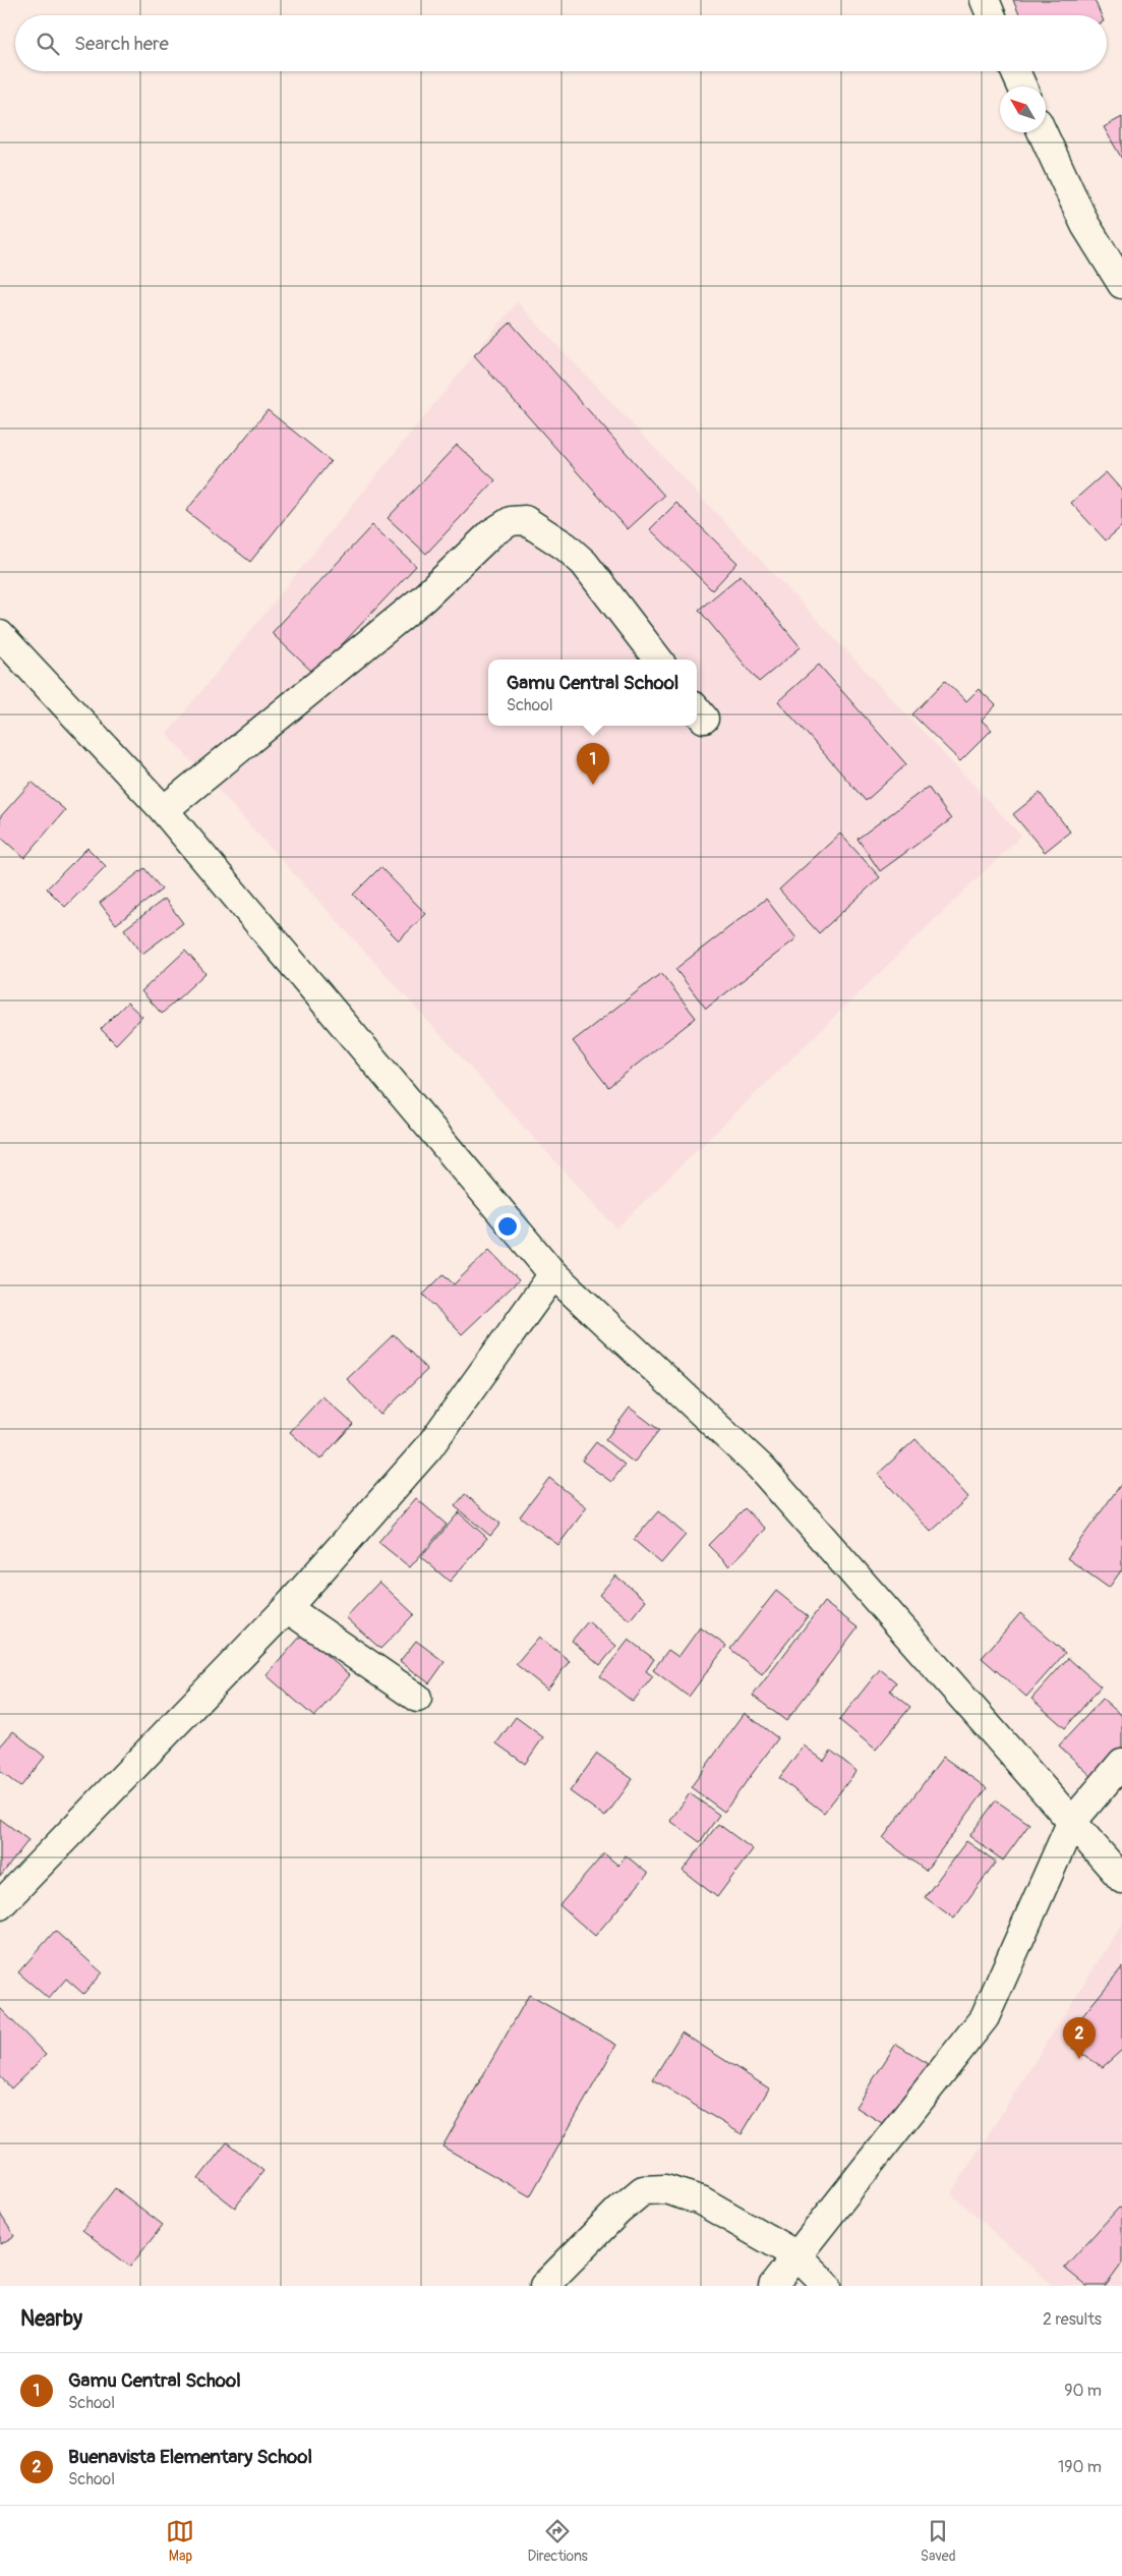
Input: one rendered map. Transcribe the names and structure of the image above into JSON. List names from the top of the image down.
{
  "north": "top left",
  "page": {
    "search": "Search here",
    "popup": ["Gamu Central School", "School"],
    "pins": ["1", "2"],
    "heading": ["Nearby", "2 results"],
    "list": [
      {
        "mark": "1",
        "name": "Gamu Central School",
        "note": "School",
        "value": "90 m"
      },
      {
        "mark": "2",
        "name": "Buenavista Elementary School",
        "note": "School",
        "value": "190 m"
      }
    ],
    "nav": ["Map", "Directions", "Saved"]
  }
}
